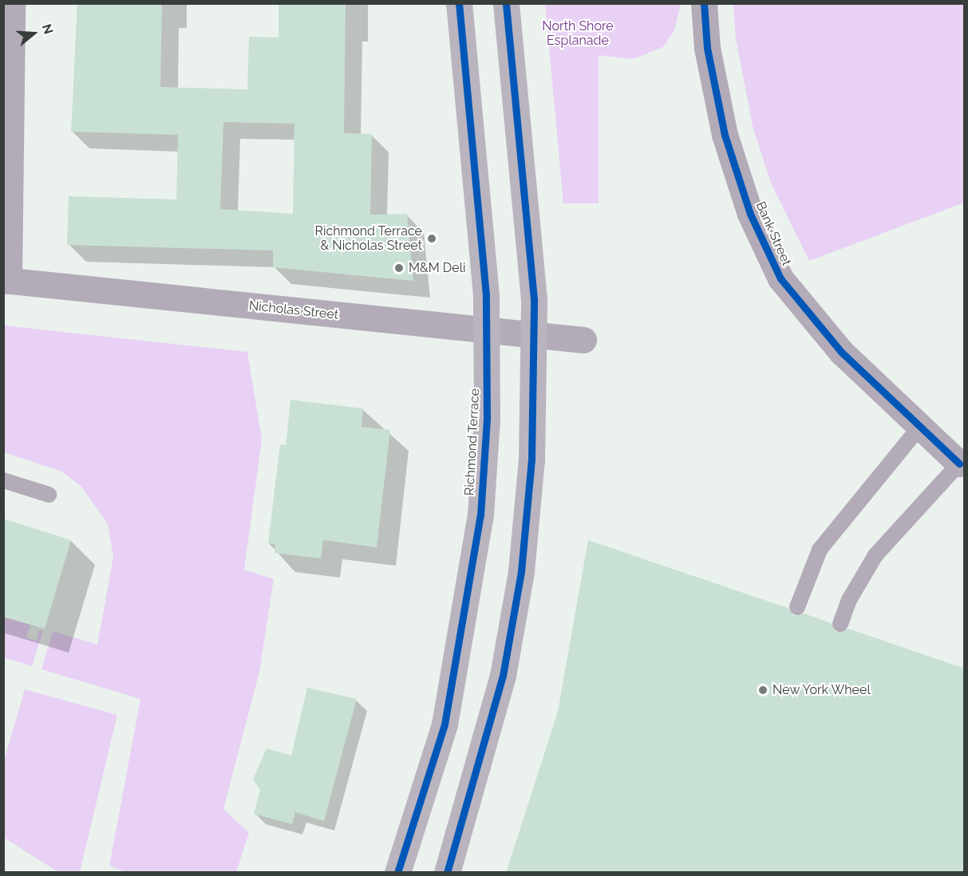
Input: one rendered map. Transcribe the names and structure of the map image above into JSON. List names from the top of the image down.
{
  "streets": {
    "main road": ["Richmond Terrace"],
    "street": ["Bank Street", "Nicholas Street"]
  },
  "crossings": [
    ["Nicholas Street", "Richmond Terrace"]
  ],
  "parks": ["North Shore Esplanade"],
  "places": ["Richmond Terrace & Nicholas Street", "M&M Deli", "New York Wheel"],
  "north": "right"
}
